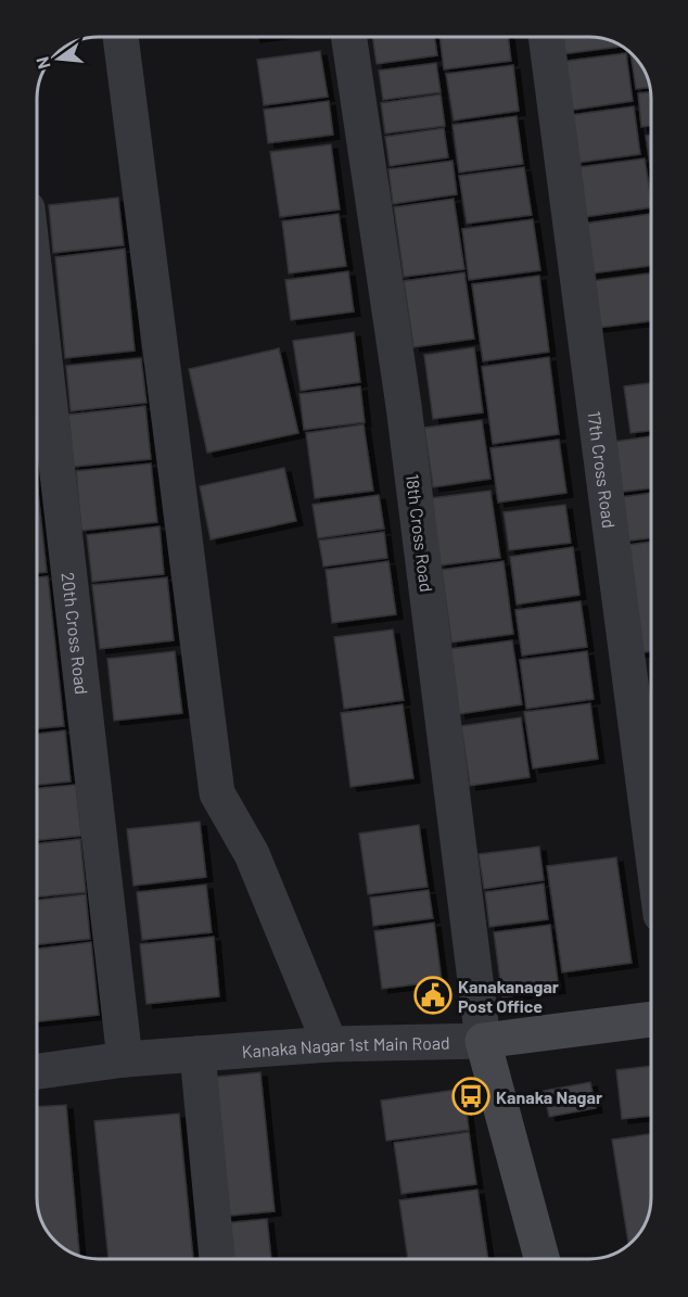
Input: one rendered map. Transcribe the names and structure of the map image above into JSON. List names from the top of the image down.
{
  "streets": {
    "street": [
      "17th Cross Road",
      "18th Cross Road",
      "20th Cross Road",
      "Kanaka Nagar 1st Main Road"
    ]
  },
  "crossings": [
    ["18th Cross Road", "Kanaka Nagar 1st Main Road"],
    ["20th Cross Road", "Kanaka Nagar 1st Main Road"]
  ],
  "places": {
    "public building": ["Kanakanagar Post Office"],
    "bus stop": ["Kanaka Nagar"]
  },
  "north": "left"
}
